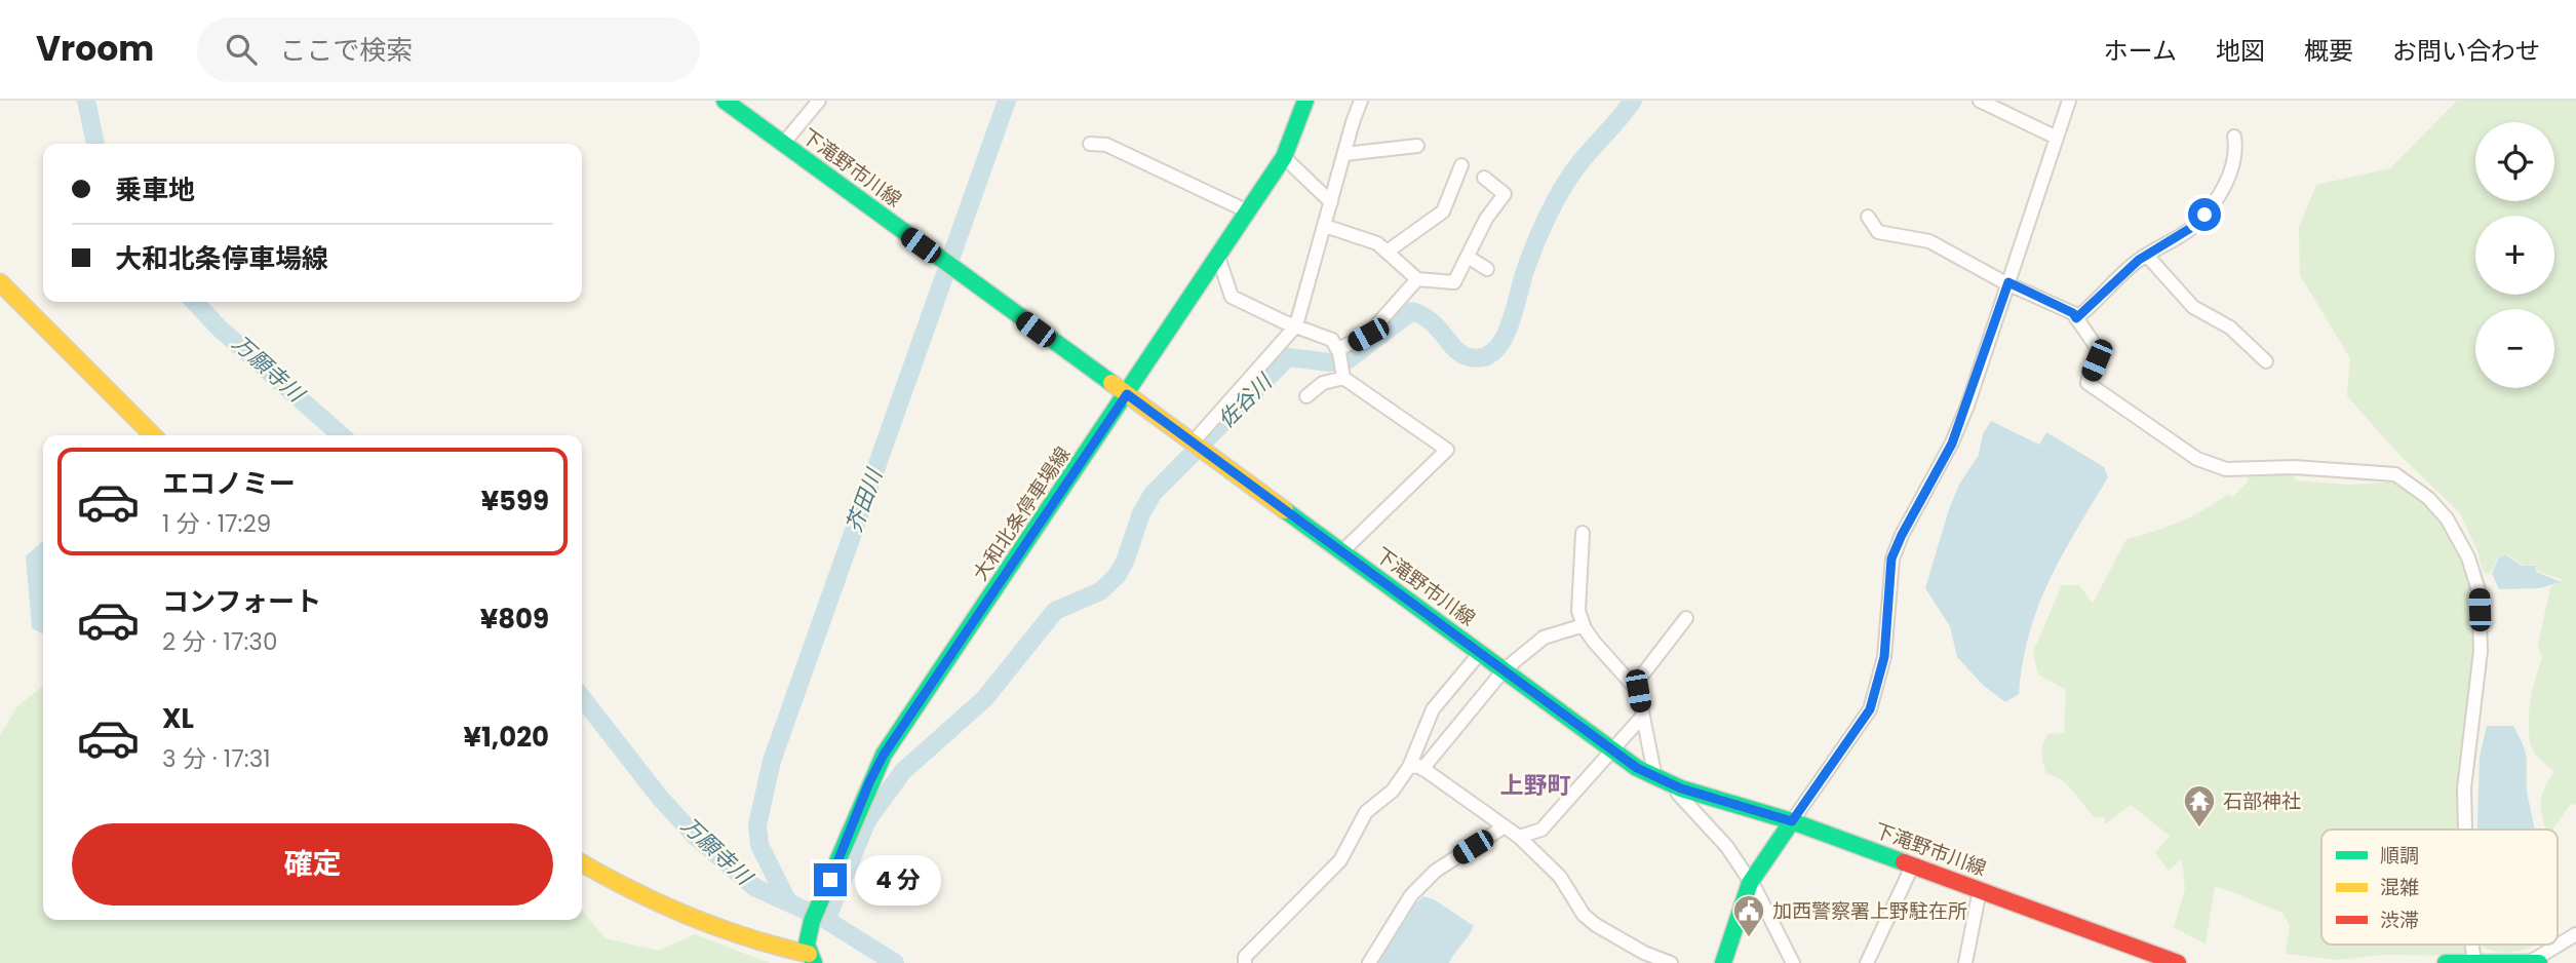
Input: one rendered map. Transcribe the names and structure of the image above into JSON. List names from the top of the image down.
{
  "streets": {
    "main road": ["下滝野市川線", "大和北条停車場線"]
  },
  "crossings": [
    ["下滝野市川線", "大和北条停車場線"]
  ],
  "districts": ["上野町"],
  "water": ["万願寺川", "佐谷川", "芥田川"],
  "places": {
    "temple": ["石部神社"],
    "public building": ["加西警察署上野駐在所"]
  },
  "legend": ["順調", "混雑", "渋滞"],
  "page": {
    "header": "Vroom",
    "search": "ここで検索",
    "nav": [
      "ホーム",
      "地図",
      "概要",
      "お問い合わせ"
    ],
    "map_buttons": ["+", "−"],
    "banner": ["乗車地", "大和北条停車場線"],
    "list": [
      {
        "name": "エコノミー",
        "note": "1 分 · 17:29",
        "value": "¥599"
      },
      {
        "name": "コンフォート",
        "note": "2 分 · 17:30",
        "value": "¥809"
      },
      {
        "name": "XL",
        "note": "3 分 · 17:31",
        "value": "¥1,020"
      }
    ],
    "buttons": "確定",
    "bubble": "4 分"
  }
}
